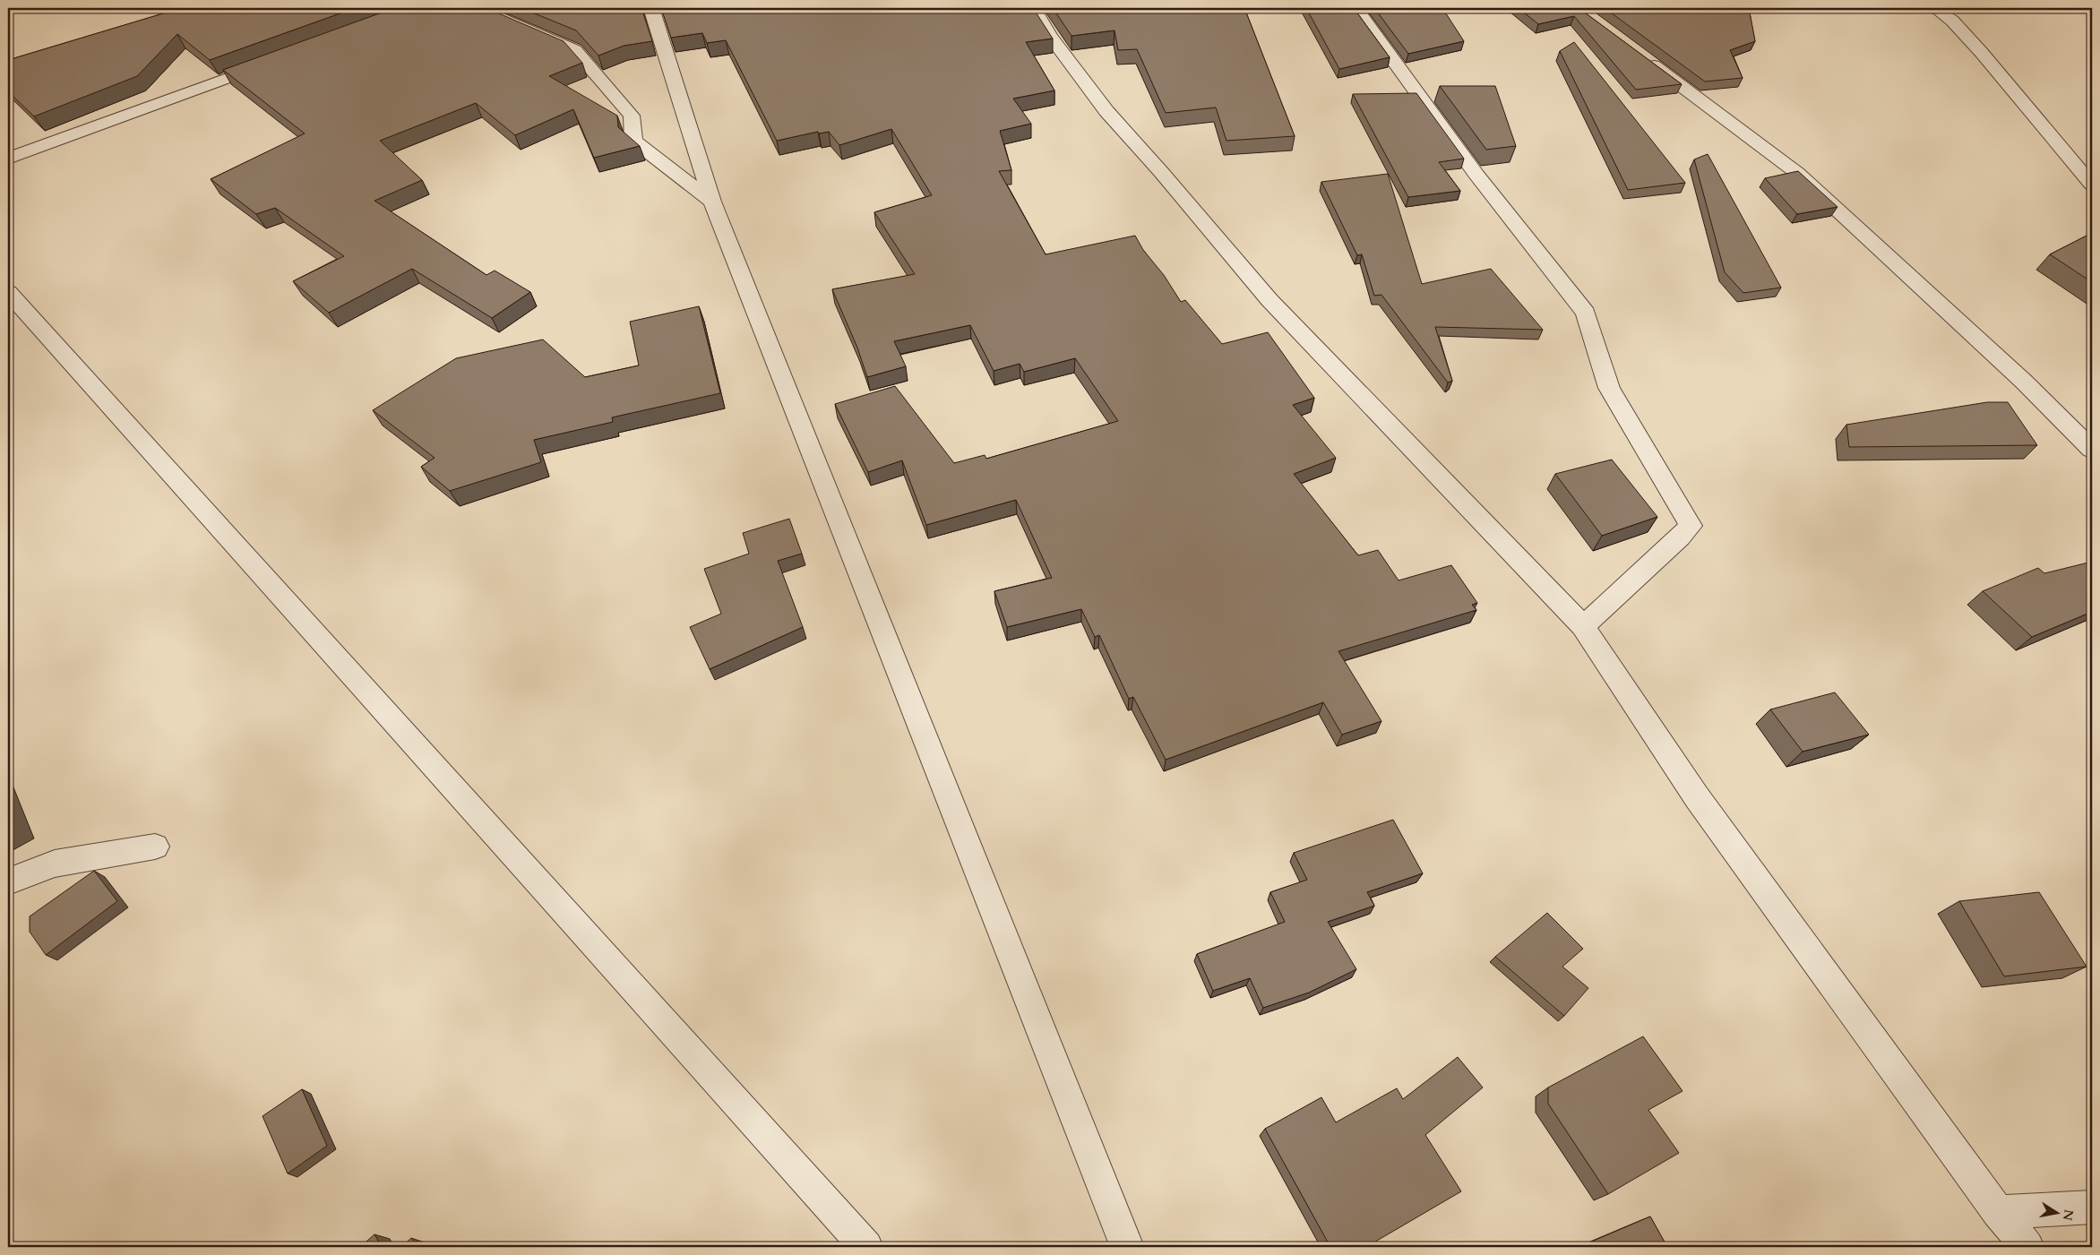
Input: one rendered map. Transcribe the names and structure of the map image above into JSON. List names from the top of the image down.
{
  "north": "right"
}
